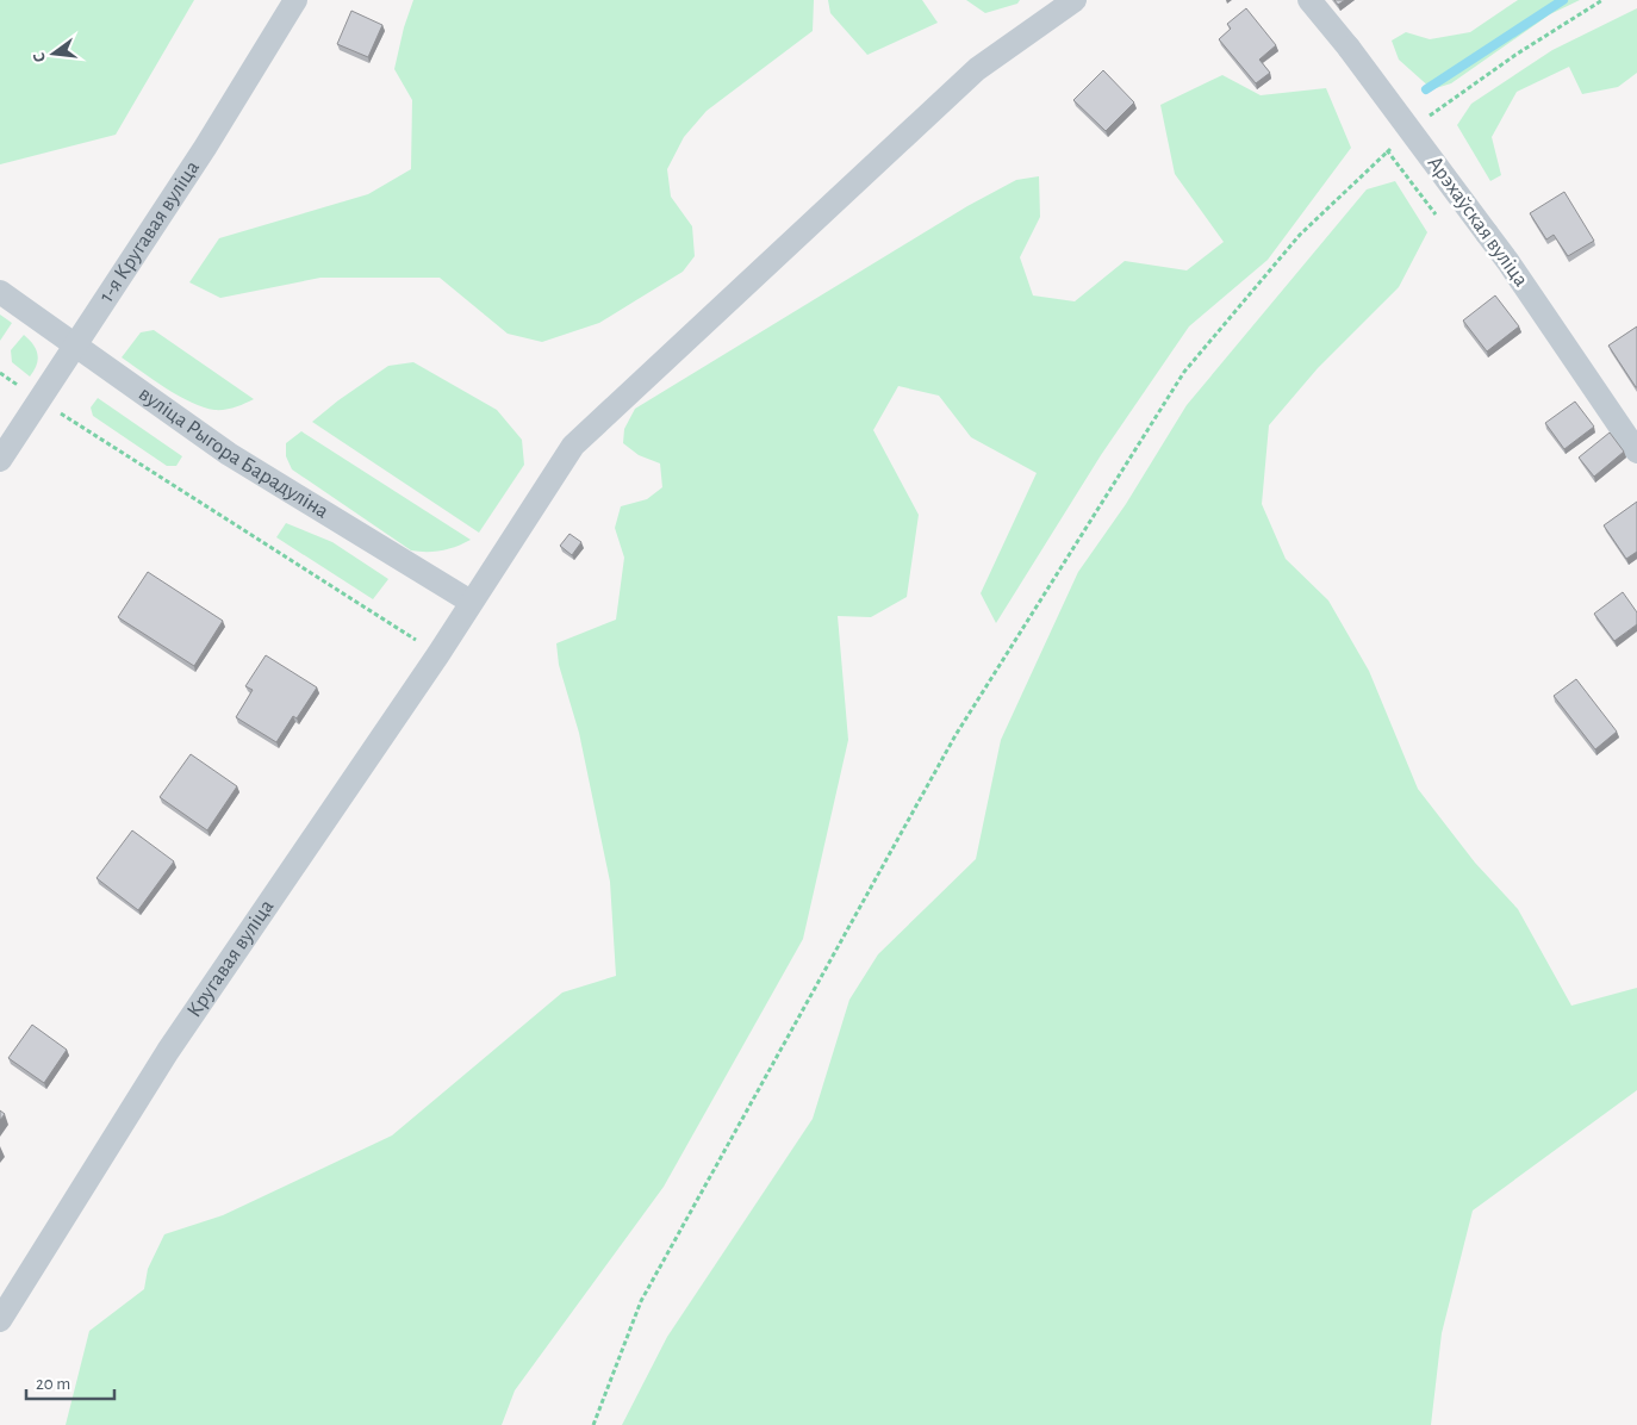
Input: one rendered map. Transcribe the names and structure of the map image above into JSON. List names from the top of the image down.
{
  "streets": {
    "street": [
      "Арэхаўская вуліца",
      "1-я Кругавая вуліца",
      "вуліца Рыгора Барадуліна",
      "Кругавая вуліца"
    ]
  },
  "crossings": [
    ["1-я Кругавая вуліца", "вуліца Рыгора Барадуліна"],
    ["вуліца Рыгора Барадуліна", "Кругавая вуліца"]
  ],
  "scale_bar": "20 m",
  "north": "left"
}
